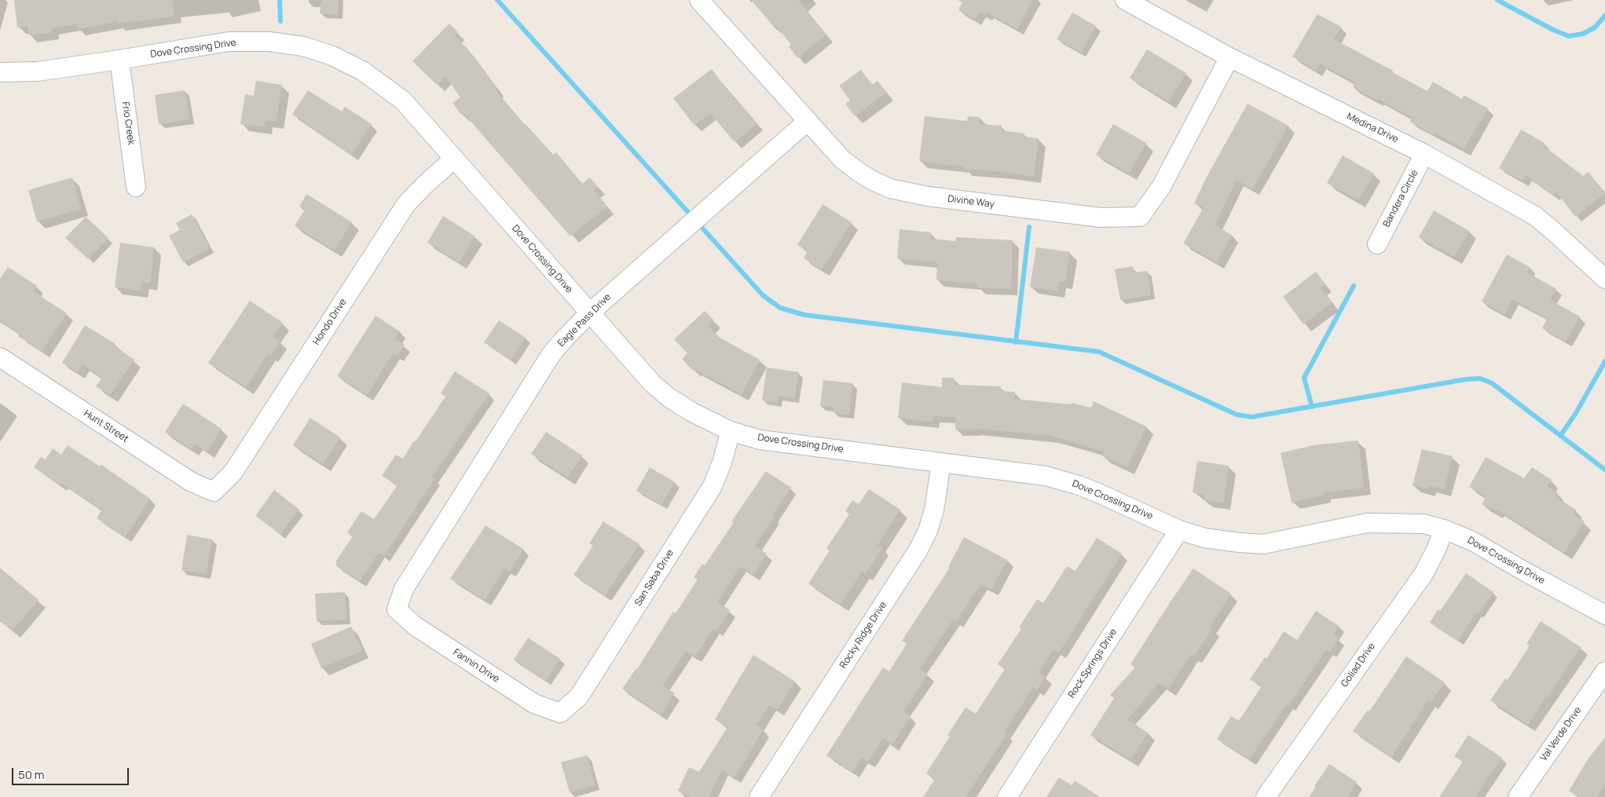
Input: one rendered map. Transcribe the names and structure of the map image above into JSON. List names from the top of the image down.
{
  "streets": {
    "street": [
      "Dove Crossing Drive",
      "Frio Creek",
      "Medina Drive",
      "Bandera Circle",
      "Divine Way",
      "Eagle Pass Drive",
      "Hondo Drive",
      "Hunt Street",
      "San Saba Drive",
      "Rocky Ridge Drive",
      "Rock Springs Drive",
      "Goliad Drive",
      "Fannin Drive",
      "Val Verde Drive"
    ]
  },
  "crossings": [
    ["Dove Crossing Drive", "Frio Creek"],
    ["Dove Crossing Drive", "Eagle Pass Drive"],
    ["Dove Crossing Drive", "Hondo Drive"],
    ["Dove Crossing Drive", "San Saba Drive"],
    ["Dove Crossing Drive", "Rocky Ridge Drive"],
    ["Dove Crossing Drive", "Rock Springs Drive"],
    ["Dove Crossing Drive", "Goliad Drive"],
    ["Medina Drive", "Bandera Circle"],
    ["Medina Drive", "Divine Way"],
    ["Divine Way", "Eagle Pass Drive"],
    ["Eagle Pass Drive", "Fannin Drive"],
    ["Hondo Drive", "Hunt Street"],
    ["San Saba Drive", "Fannin Drive"]
  ],
  "scale_bar": "50 m"
}
